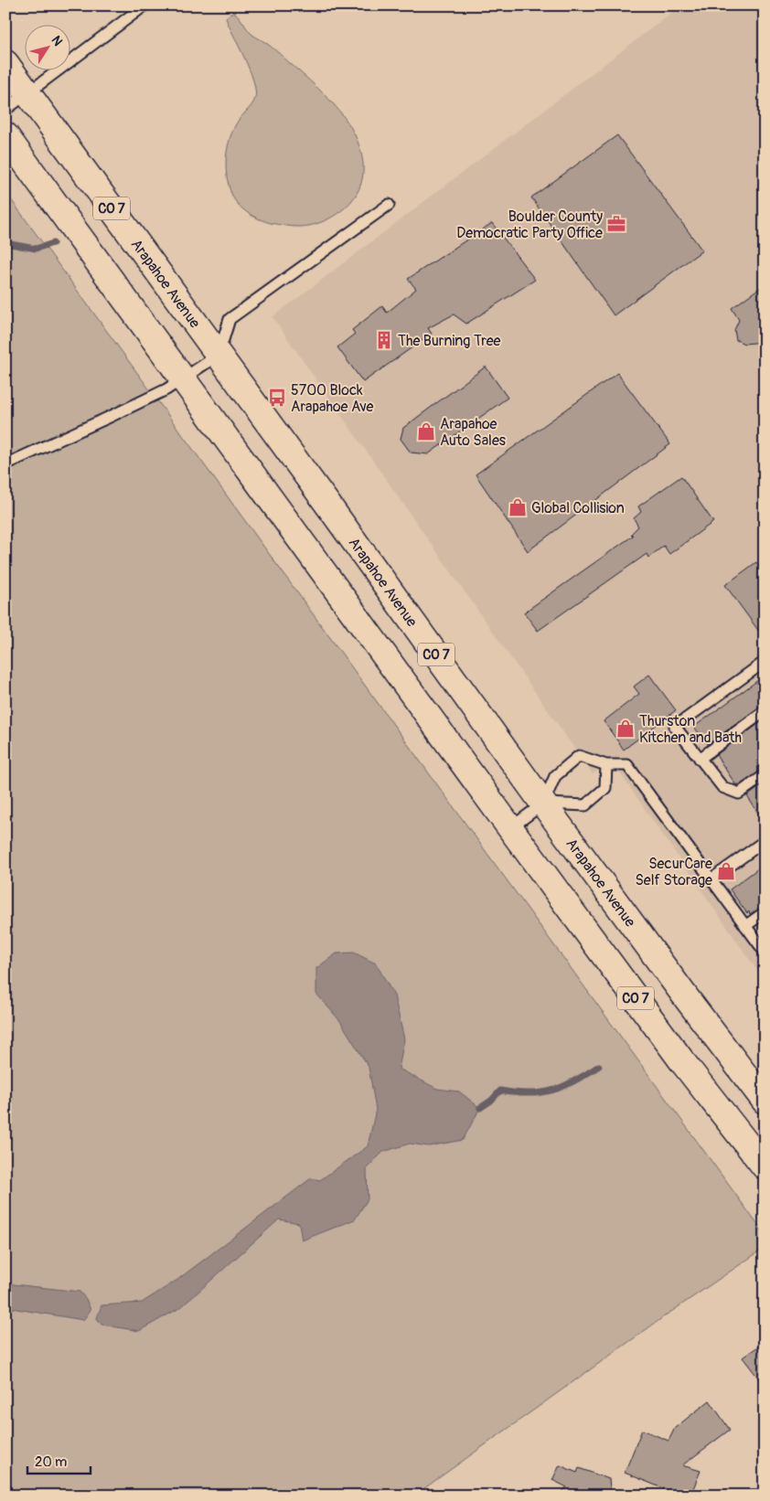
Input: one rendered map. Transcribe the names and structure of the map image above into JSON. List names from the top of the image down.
{
  "streets": {
    "main road": ["CO 7", "Arapahoe Avenue"]
  },
  "places": {
    "office": ["Boulder County Democratic Party Office"],
    "building": ["The Burning Tree"],
    "bus stop": ["5700 Block Arapahoe Ave"],
    "shop": [
      "Arapahoe Auto Sales",
      "Global Collision",
      "Thurston Kitchen and Bath",
      "SecurCare Self Storage"
    ]
  },
  "scale_bar": "20 m",
  "north": "top right"
}
